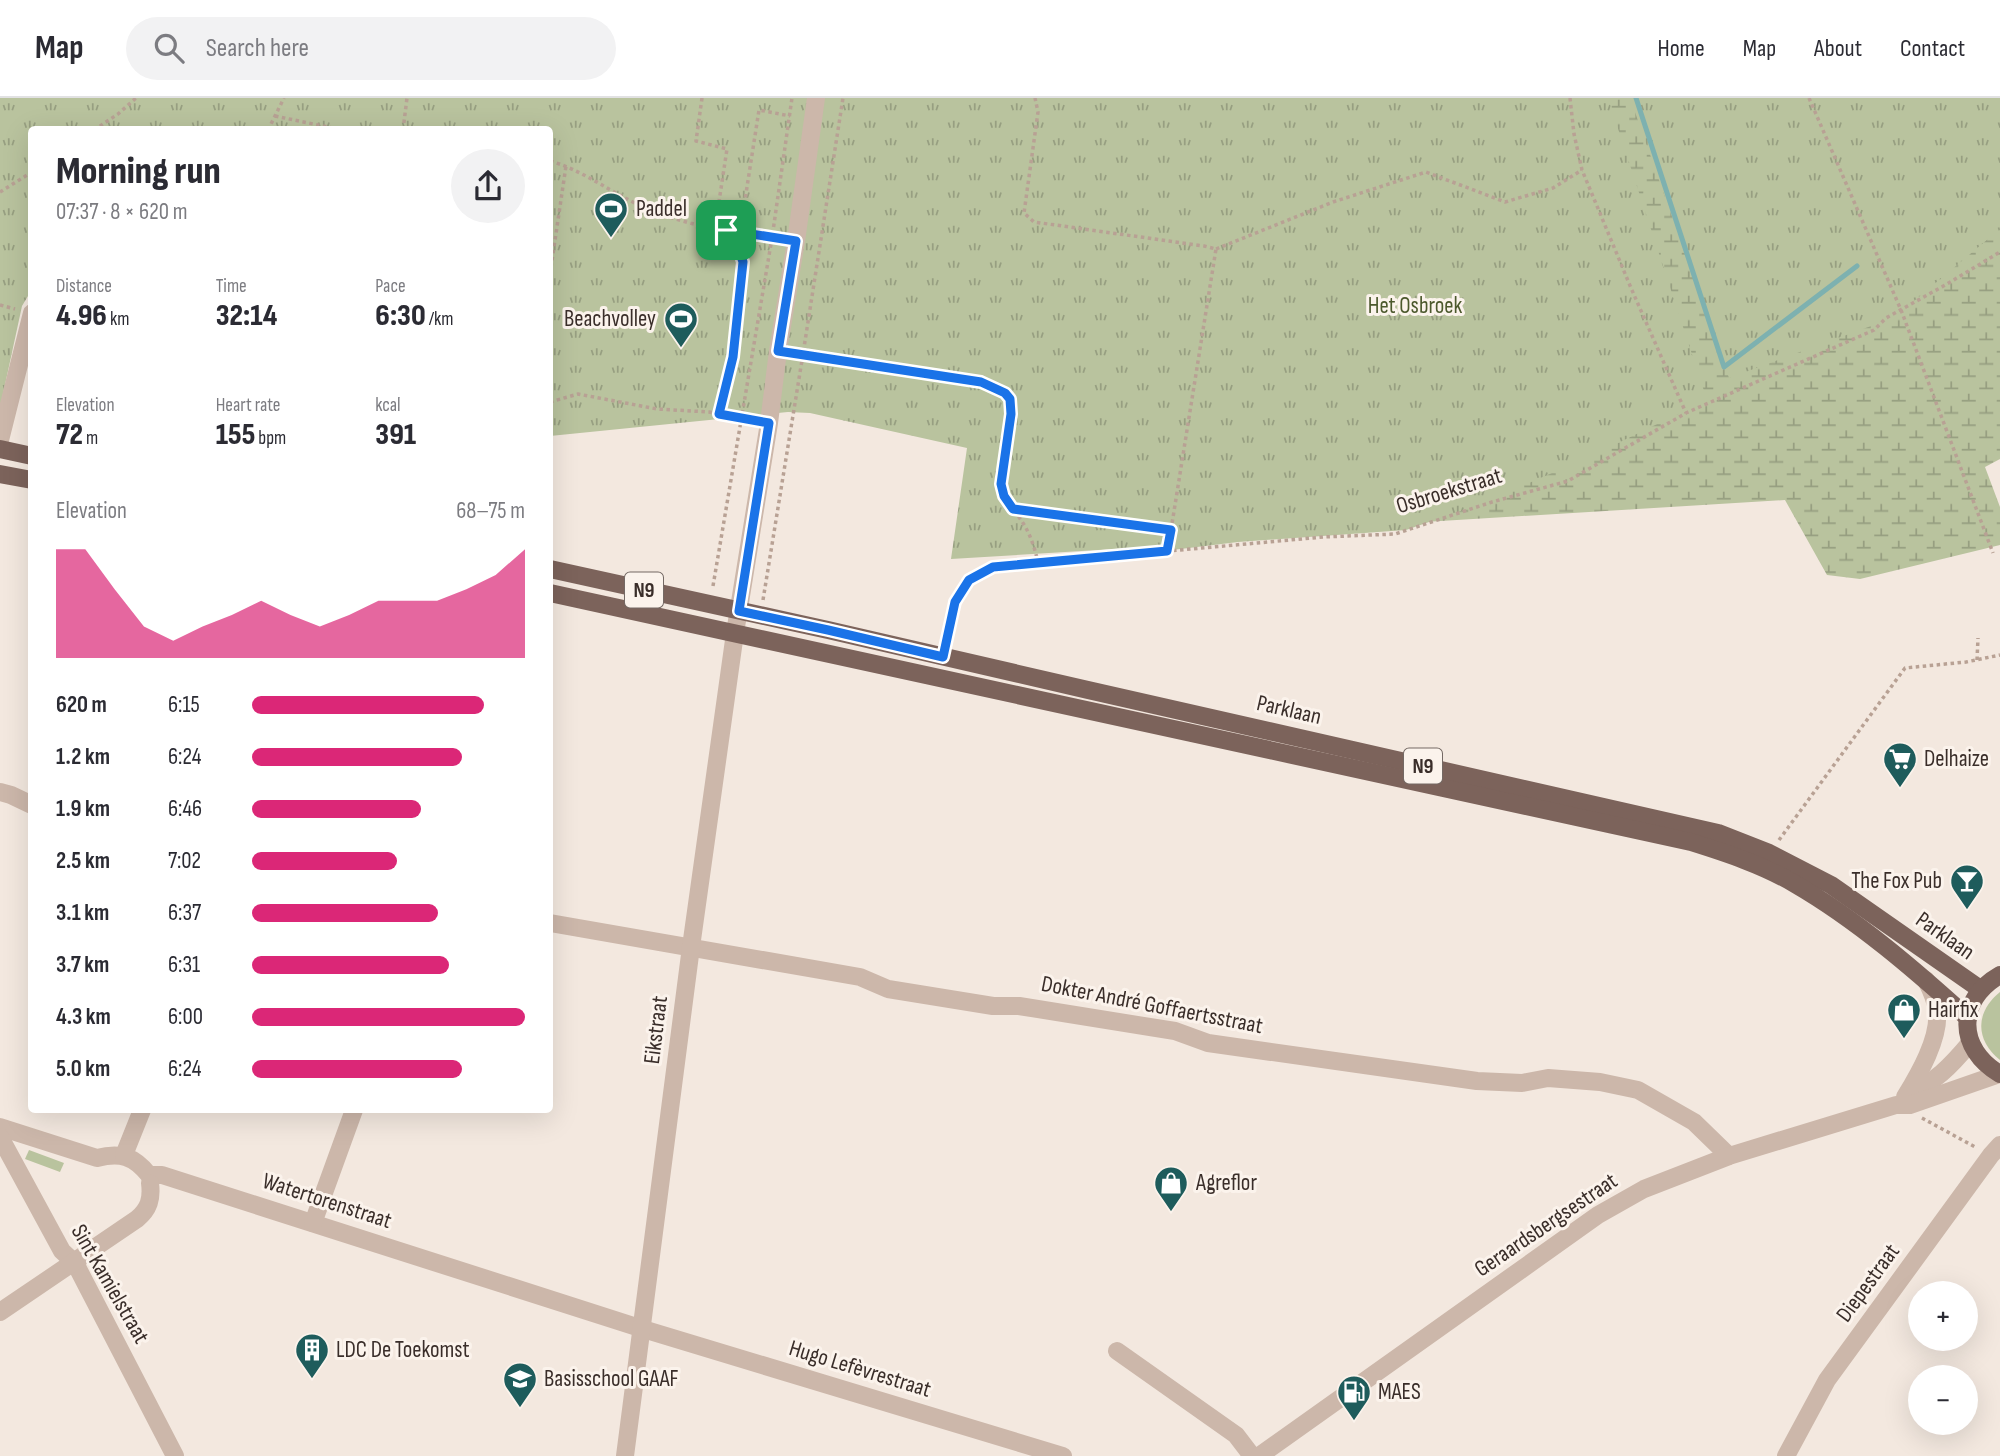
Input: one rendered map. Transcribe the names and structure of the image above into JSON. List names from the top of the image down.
{
  "streets": {
    "main road": ["N9", "Parklaan"],
    "street": [
      "Dokter André Goffaertsstraat",
      "Eikstraat",
      "Watertorenstraat",
      "Geraardsbergsestraat",
      "Diepestraat",
      "Sint Kamielstraat",
      "Hugo Lefèvrestraat"
    ],
    "path": ["Osbroekstraat"]
  },
  "crossings": [
    ["Osbroekstraat", "Parklaan"],
    ["Parklaan", "Eikstraat"],
    ["Dokter André Goffaertsstraat", "Eikstraat"],
    ["Dokter André Goffaertsstraat", "Geraardsbergsestraat"],
    ["Eikstraat", "Watertorenstraat"],
    ["Eikstraat", "Hugo Lefèvrestraat"],
    ["Watertorenstraat", "Hugo Lefèvrestraat"]
  ],
  "parks": ["Het Osbroek"],
  "places": {
    "sports": ["Paddel", "Beachvolley"],
    "supermarket": ["Delhaize"],
    "bar": ["The Fox Pub"],
    "shop": ["Hairfix", "Agreflor"],
    "building": ["LDC De Toekomst"],
    "school or university": ["Basisschool GAAF"],
    "fuel station": ["MAES"]
  },
  "page": {
    "header": "Map",
    "search": "Search here",
    "nav": [
      "Home",
      "Map",
      "About",
      "Contact"
    ],
    "heading": ["Morning run", "07:37 · 8 × 620 m"],
    "stats": [
      ["Distance", "4.96 km"],
      ["Time", "32:14"],
      ["Pace", "6:30 /km"],
      ["Elevation", "72 m"],
      ["Heart rate", "155 bpm"],
      ["kcal", "391"]
    ],
    "chart": ["Elevation", "68–75 m"],
    "list": [
      {
        "name": "620 m",
        "note": "6:15"
      },
      {
        "name": "1.2 km",
        "note": "6:24"
      },
      {
        "name": "1.9 km",
        "note": "6:46"
      },
      {
        "name": "2.5 km",
        "note": "7:02"
      },
      {
        "name": "3.1 km",
        "note": "6:37"
      },
      {
        "name": "3.7 km",
        "note": "6:31"
      },
      {
        "name": "4.3 km",
        "note": "6:00"
      },
      {
        "name": "5.0 km",
        "note": "6:24"
      }
    ],
    "map_buttons": ["+", "−"]
  }
}
